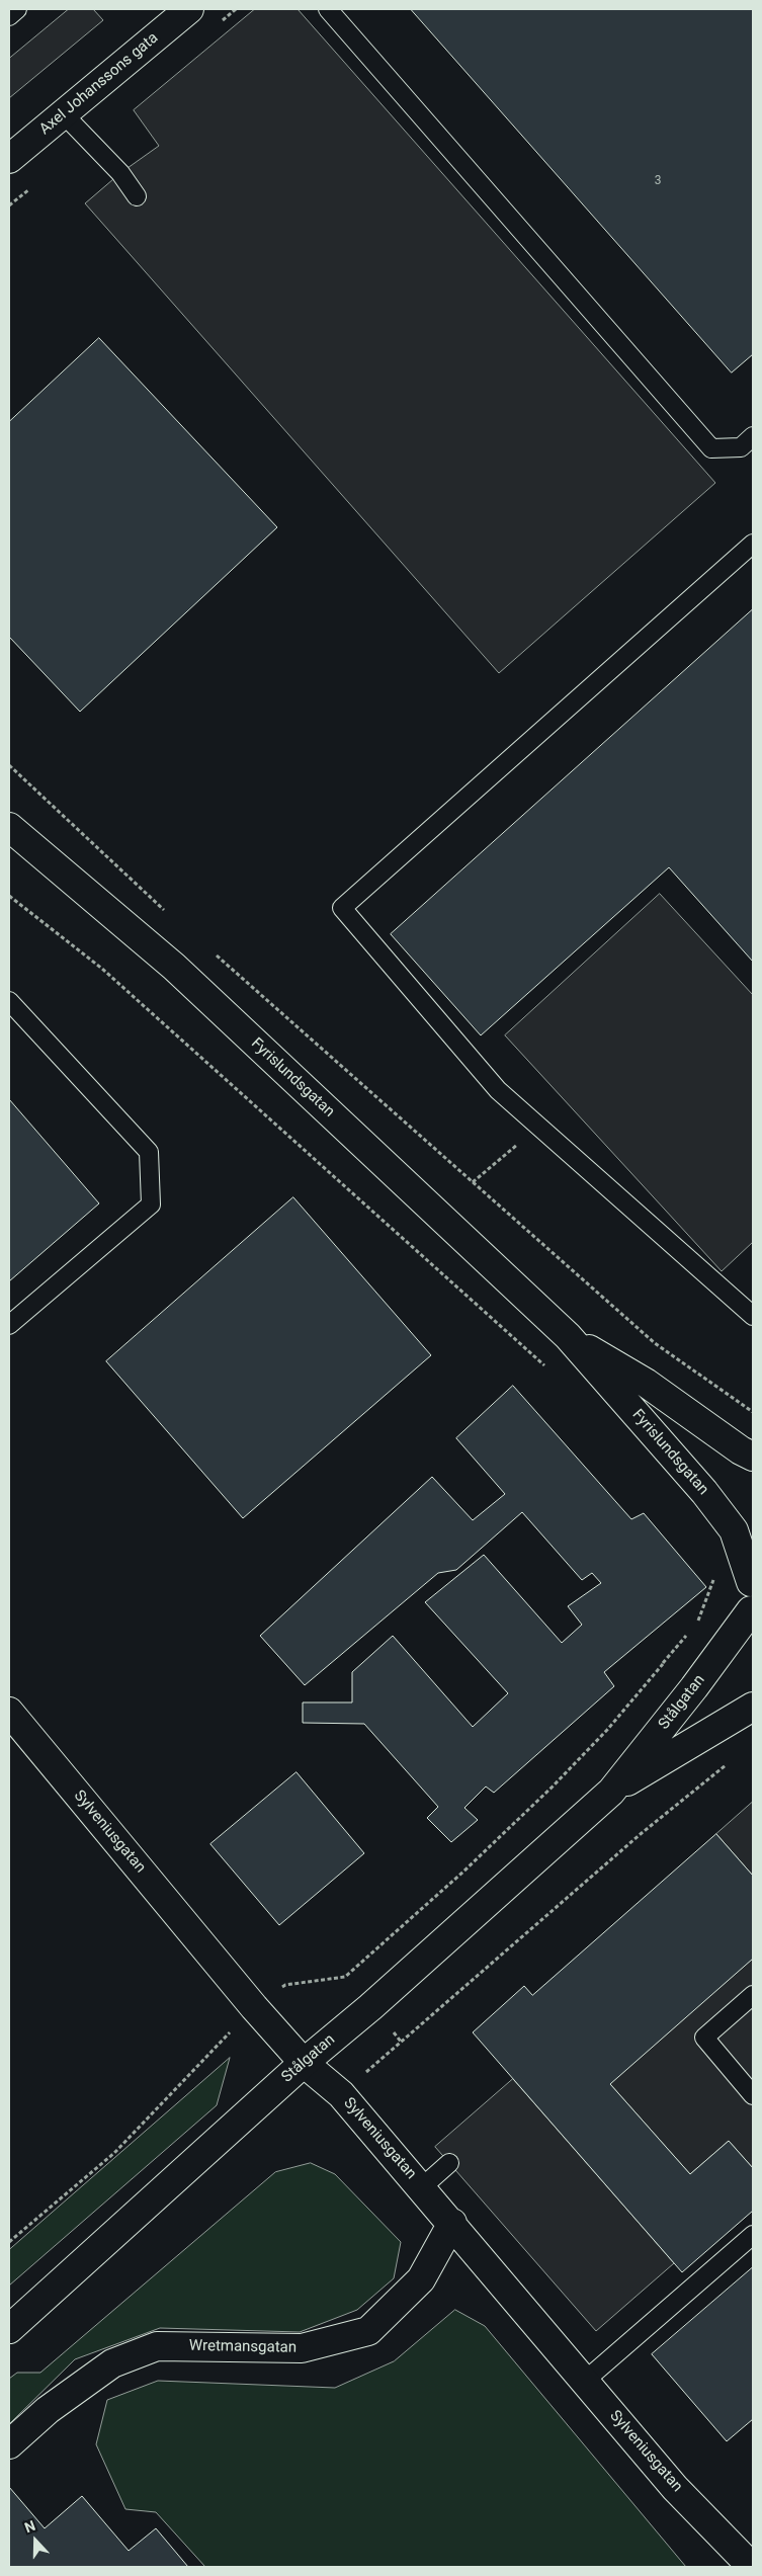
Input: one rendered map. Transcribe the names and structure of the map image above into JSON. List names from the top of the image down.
{
  "streets": {
    "main road": [
      "Axel Johanssons gata",
      "Fyrislundsgatan",
      "Stålgatan",
      "Sylveniusgatan",
      "Wretmansgatan"
    ]
  },
  "crossings": [
    ["Fyrislundsgatan", "Stålgatan"],
    ["Stålgatan", "Sylveniusgatan"],
    ["Sylveniusgatan", "Wretmansgatan"]
  ],
  "house_numbers": ["3"],
  "north": "top"
}
